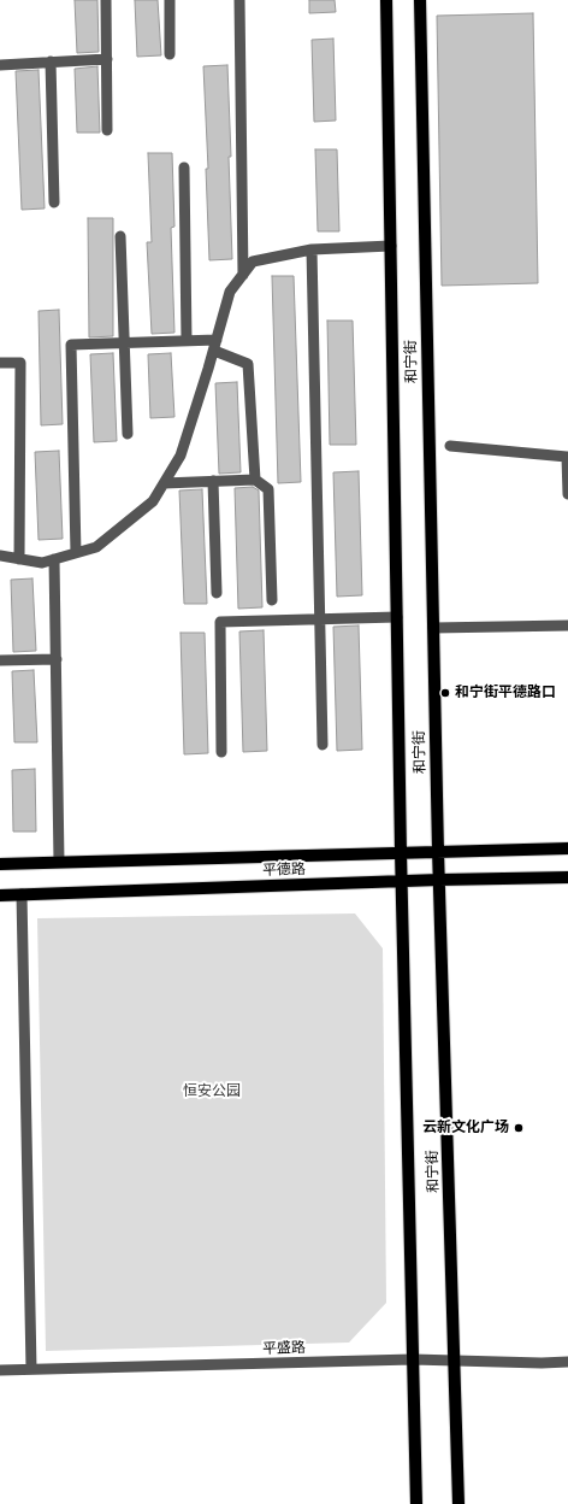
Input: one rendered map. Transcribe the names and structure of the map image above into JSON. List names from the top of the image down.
{
  "streets": {
    "main road": ["和宁街", "平德路"],
    "street": ["平盛路"]
  },
  "crossings": [
    ["和宁街", "平德路"],
    ["和宁街", "平盛路"]
  ],
  "parks": ["恒安公园"],
  "places": ["和宁街平德路口", "云新文化广场"]
}
